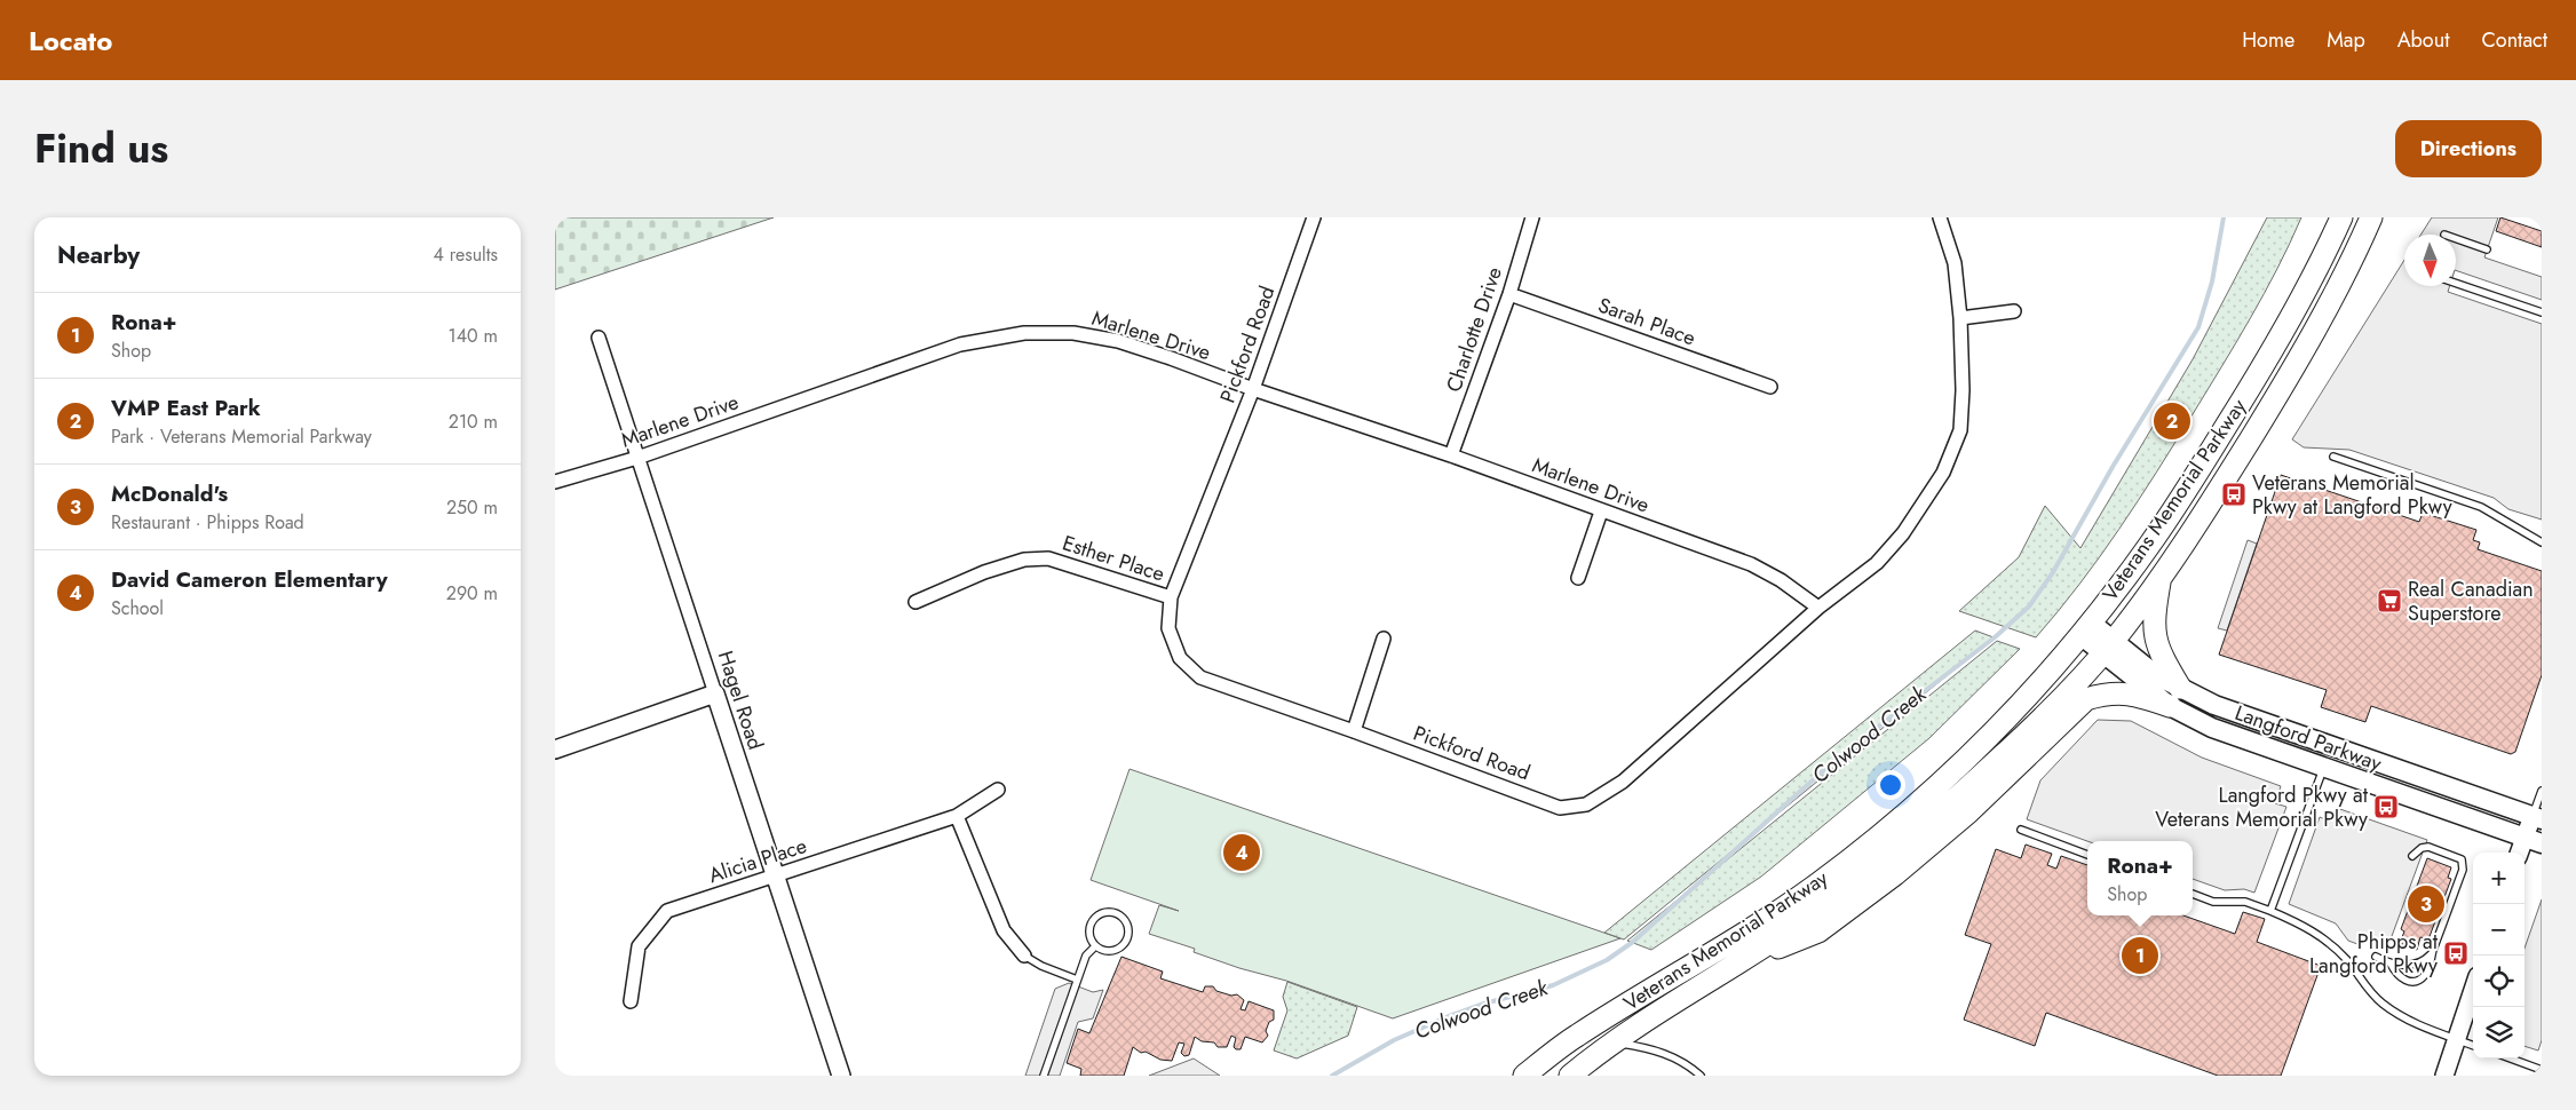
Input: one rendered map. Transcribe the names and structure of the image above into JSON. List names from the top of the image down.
{
  "streets": {
    "main road": ["Veterans Memorial Parkway", "Langford Parkway"],
    "street": [
      "Sarah Place",
      "Charlotte Drive",
      "Marlene Drive",
      "Pickford Road",
      "Esther Place",
      "Hagel Road",
      "Alicia Place"
    ]
  },
  "crossings": [
    ["Sarah Place", "Charlotte Drive"],
    ["Charlotte Drive", "Marlene Drive"],
    ["Marlene Drive", "Pickford Road"],
    ["Marlene Drive", "Hagel Road"],
    ["Pickford Road", "Esther Place"],
    ["Veterans Memorial Parkway", "Langford Parkway"],
    ["Hagel Road", "Alicia Place"]
  ],
  "water": ["Colwood Creek"],
  "places": {
    "bus stop": ["Veterans Memorial Pkwy at Langford Pkwy", "Langford Pkwy at Veterans Memorial Pkwy", "Phipps at Langford Pkwy"],
    "supermarket": ["Real Canadian Superstore"]
  },
  "north": "bottom",
  "page": {
    "header": "Locato",
    "nav": [
      "Home",
      "Map",
      "About",
      "Contact"
    ],
    "title": "Find us",
    "buttons": "Directions",
    "heading": ["Nearby", "4 results"],
    "list": [
      {
        "mark": "1",
        "name": "Rona+",
        "note": "Shop",
        "value": "140 m"
      },
      {
        "mark": "2",
        "name": "VMP East Park",
        "note": "Park · Veterans Memorial Parkway",
        "value": "210 m"
      },
      {
        "mark": "3",
        "name": "McDonald's",
        "note": "Restaurant · Phipps Road",
        "value": "250 m"
      },
      {
        "mark": "4",
        "name": "David Cameron Elementary",
        "note": "School",
        "value": "290 m"
      }
    ],
    "pins": [
      "2",
      "4",
      "3",
      "1"
    ],
    "popup": ["Rona+", "Shop"],
    "map_buttons": ["+", "−"]
  }
}
